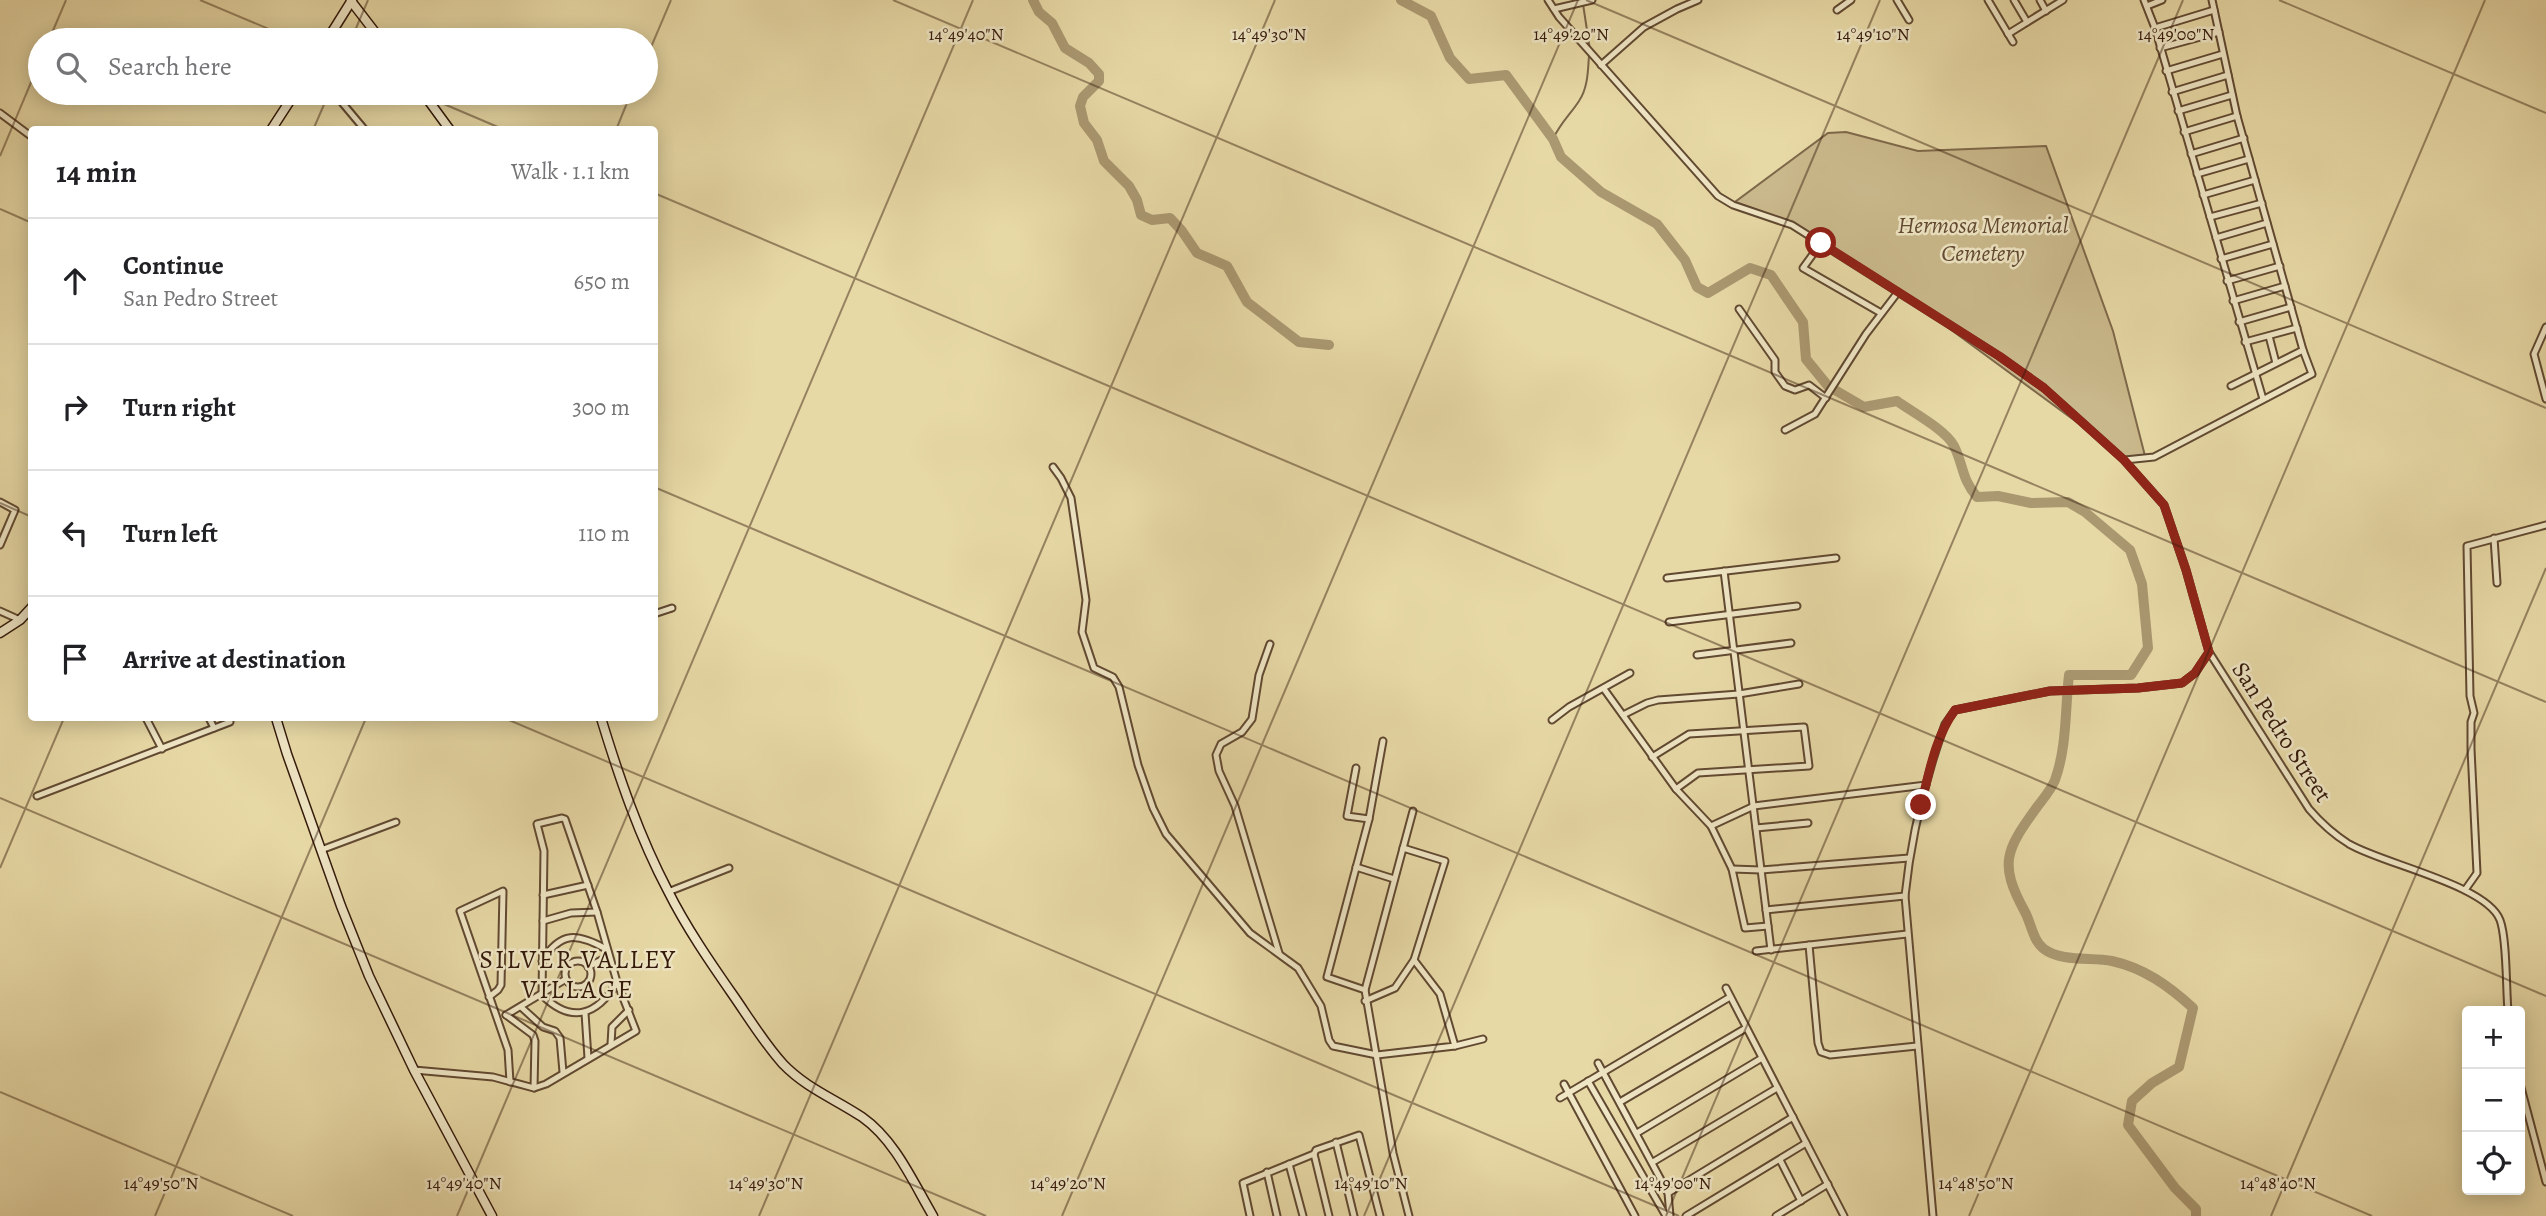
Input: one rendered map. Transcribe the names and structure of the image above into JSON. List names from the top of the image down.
{
  "streets": {
    "street": ["San Pedro Street"]
  },
  "districts": ["SILVER VALLEY VILLAGE"],
  "parks": ["Hermosa Memorial Cemetery"],
  "page": {
    "search": "Search here",
    "heading": ["14 min", "Walk · 1.1 km"],
    "list": [
      ["Continue", "San Pedro Street", "650 m"],
      ["Turn right", "300 m"],
      ["Turn left", "110 m"],
      "Arrive at destination"
    ],
    "map_buttons": ["+", "−"]
  },
  "coordinates": [
    "14°49'40\"N",
    "14°49'30\"N",
    "14°49'20\"N",
    "14°49'10\"N",
    "14°49'00\"N",
    "14°49'50\"N",
    "14°48'50\"N",
    "14°48'40\"N"
  ]
}
